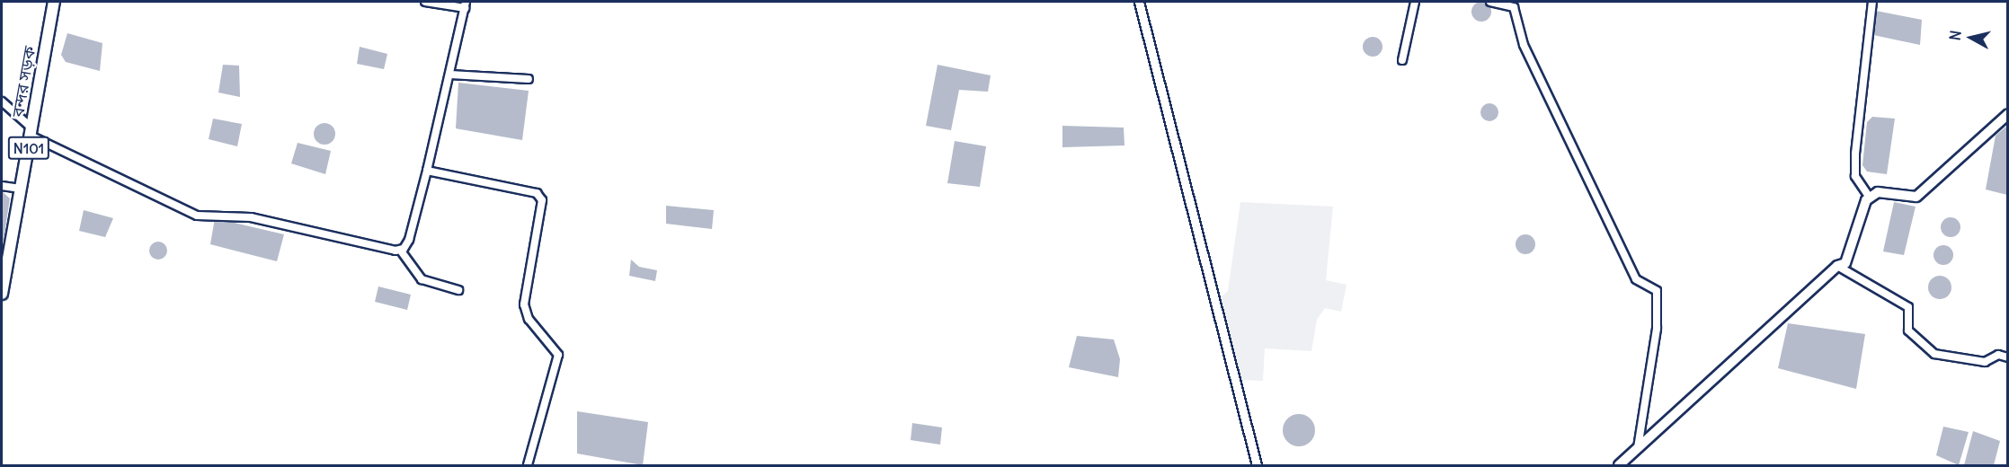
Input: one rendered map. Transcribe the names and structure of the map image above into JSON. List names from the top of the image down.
{
  "streets": {
    "highway": ["বন্দর সড়ক", "N101"]
  },
  "north": "left"
}
